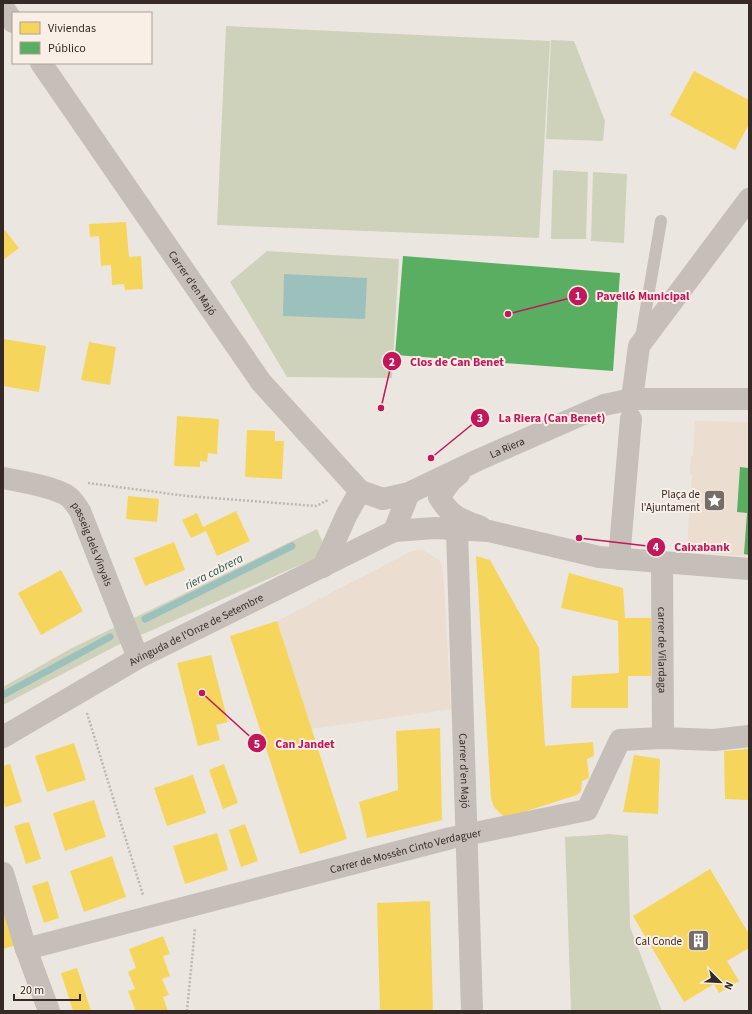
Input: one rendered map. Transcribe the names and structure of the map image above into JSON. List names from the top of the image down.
{
  "streets": {
    "street": [
      "Carrer d'en Majó",
      "La Riera",
      "passeig dels Vinyals",
      "Avinguda de l'Onze de Setembre",
      "carrer de Vilardaga",
      "Carrer de Mossèn Cinto Verdaguer"
    ]
  },
  "crossings": [
    ["Carrer d'en Majó", "La Riera"],
    ["Carrer d'en Majó", "Carrer de Mossèn Cinto Verdaguer"],
    ["passeig dels Vinyals", "Avinguda de l'Onze de Setembre"],
    ["carrer de Vilardaga", "Carrer de Mossèn Cinto Verdaguer"]
  ],
  "water": ["riera cabrera"],
  "places": {
    "other": [
      "Pavelló Municipal",
      "Clos de Can Benet",
      "La Riera (Can Benet)",
      "Caixabank",
      "Can Jandet"
    ],
    "place": ["Plaça de l'Ajuntament"],
    "building": ["Cal Conde"]
  },
  "legend": ["Viviendas", "Público"],
  "scale_bar": "20 m",
  "north": "bottom right"
}
